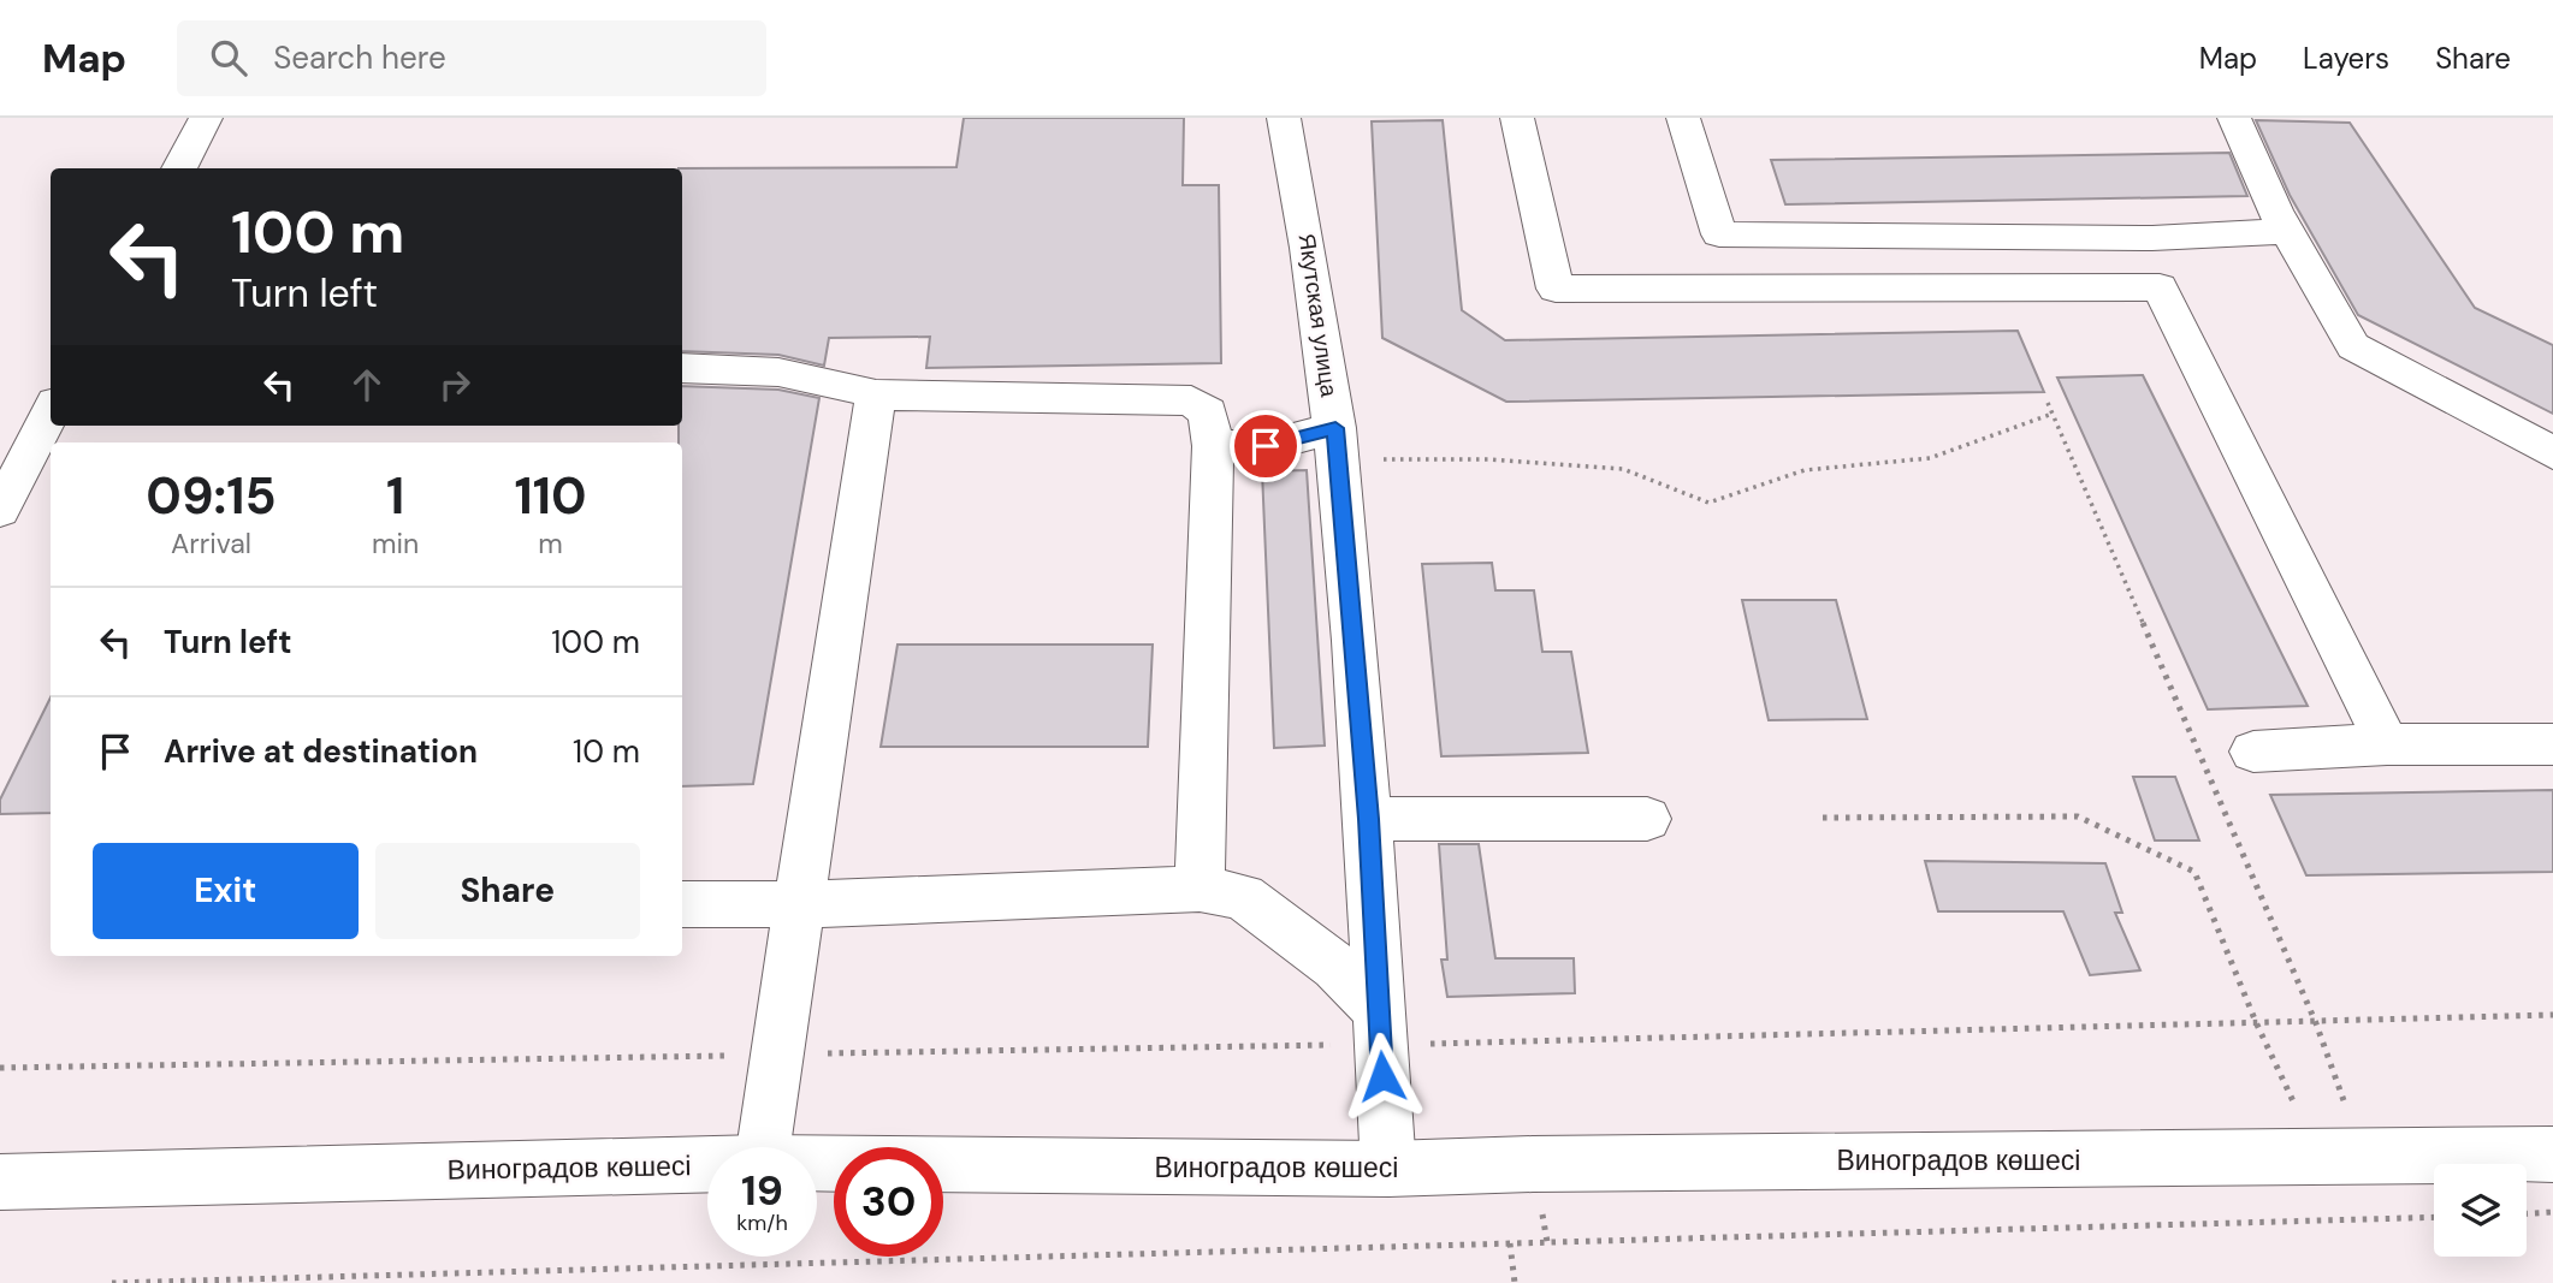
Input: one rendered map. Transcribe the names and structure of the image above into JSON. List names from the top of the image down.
{
  "streets": {
    "main road": ["Якутская улица", "Виноградов көшесі"]
  },
  "crossings": [
    ["Якутская улица", "Виноградов көшесі"]
  ],
  "page": {
    "header": "Map",
    "search": "Search here",
    "nav": ["Map", "Layers", "Share"],
    "turn": ["100 m", "Turn left"],
    "eta": [
      "09:15",
      "Arrival",
      "1",
      "min",
      "110",
      "m"
    ],
    "list": [
      {
        "name": "Turn left",
        "value": "100 m"
      },
      {
        "name": "Arrive at destination",
        "value": "10 m"
      }
    ],
    "buttons": ["Exit", "Share"],
    "speed": "19 km/h",
    "limit": "30"
  }
}
